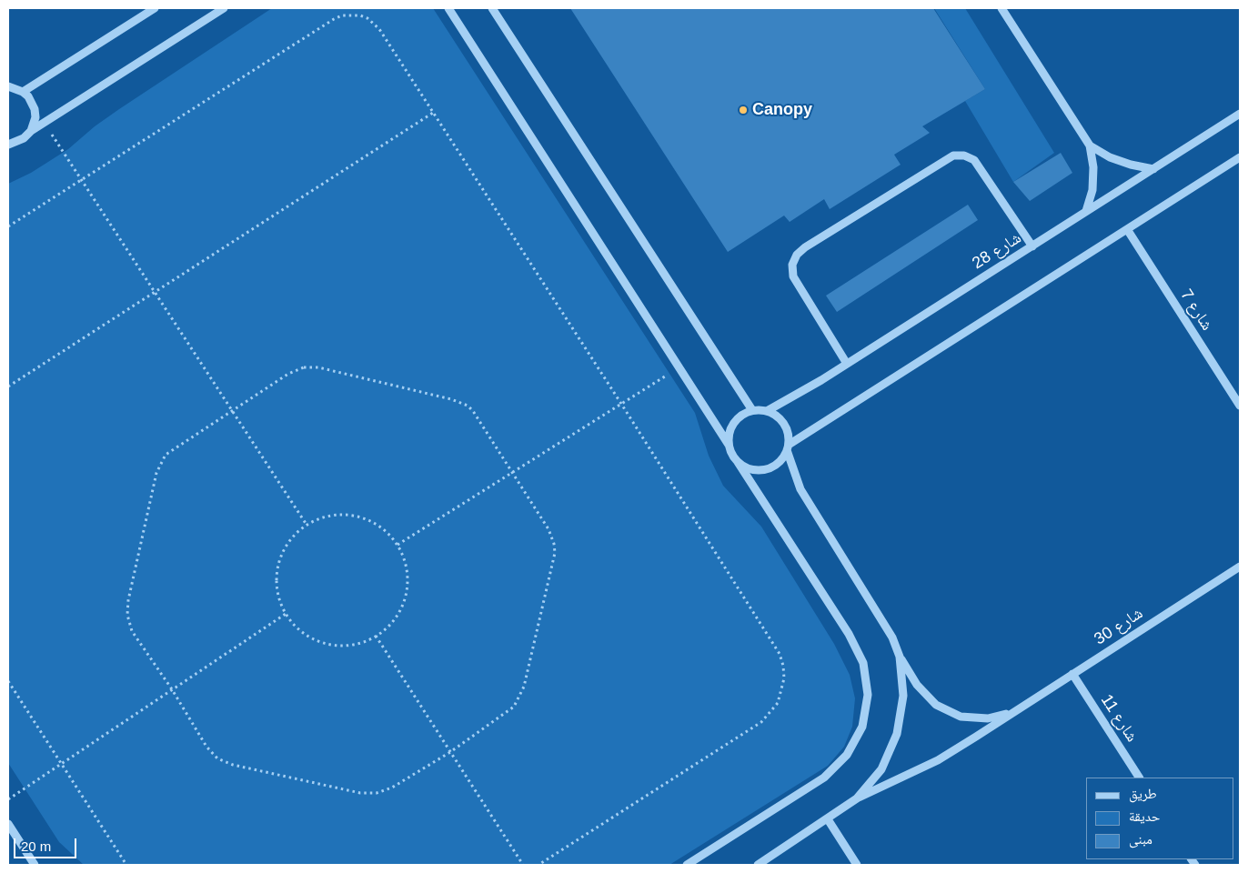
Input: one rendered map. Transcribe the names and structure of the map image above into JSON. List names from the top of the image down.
{
  "streets": {
    "street": [
      "شارع 28",
      "شارع 7",
      "شارع 30",
      "شارع 11"
    ]
  },
  "crossings": [
    ["شارع 30", "شارع 11"]
  ],
  "places": ["Canopy"],
  "legend": ["طريق", "حديقة", "مبنى"],
  "scale_bar": "20 m"
}
